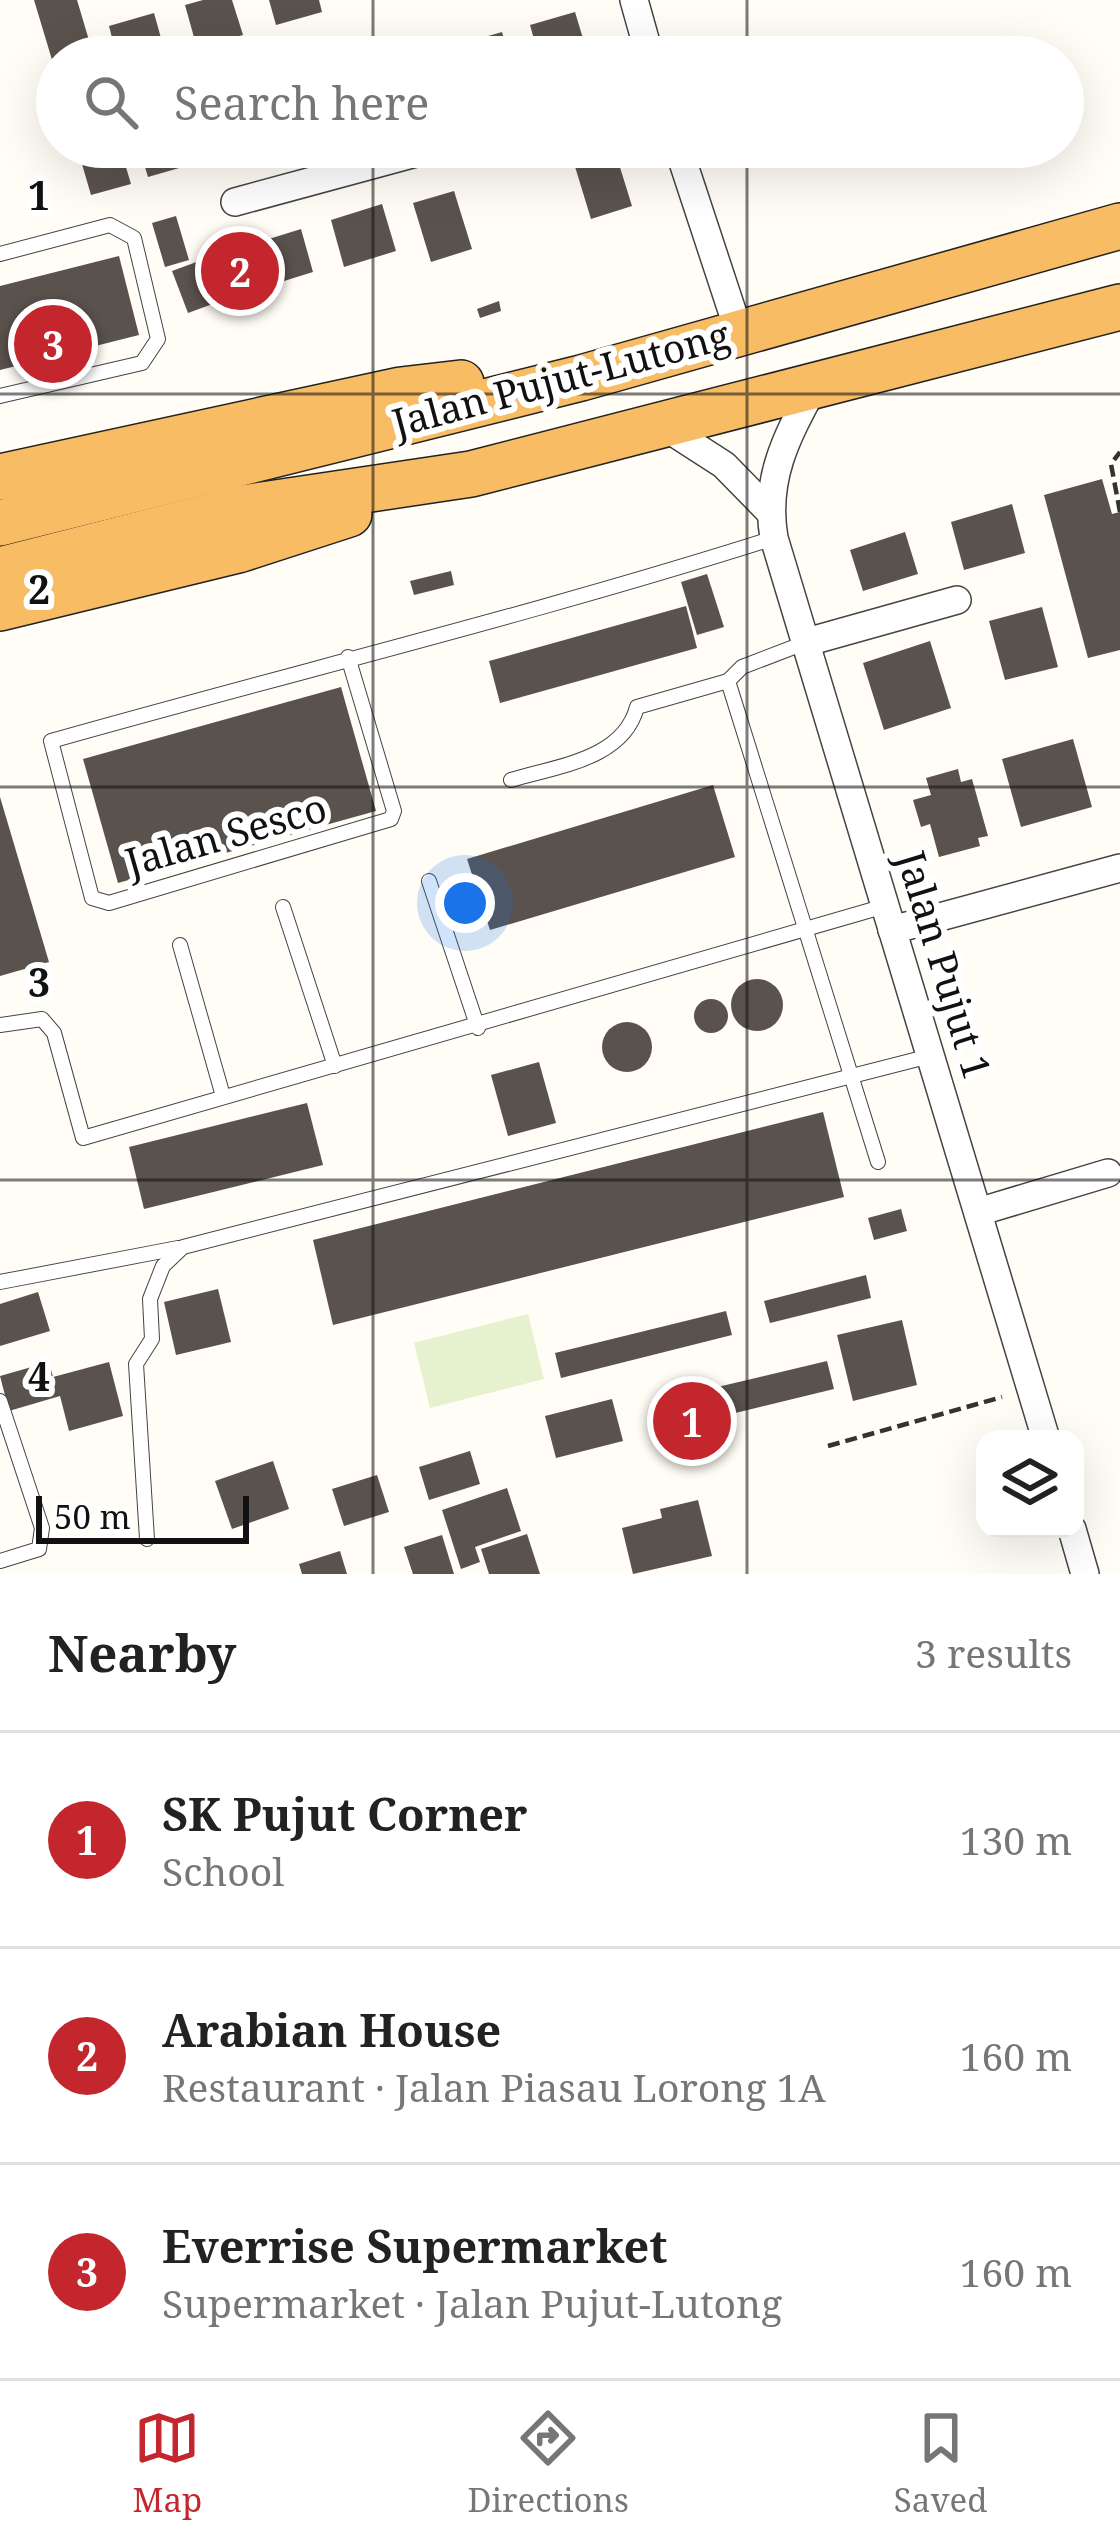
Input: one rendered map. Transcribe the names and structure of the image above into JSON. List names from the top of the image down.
{
  "streets": {
    "highway": ["Jalan Pujut-Lutong"],
    "street": ["Jalan Pujut 1"],
    "lane": ["Jalan Sesco"]
  },
  "crossings": [
    ["Jalan Pujut-Lutong", "Jalan Pujut 1"],
    ["Jalan Sesco", "Jalan Pujut 1"]
  ],
  "scale_bar": "50 m",
  "page": {
    "search": "Search here",
    "pins": ["2", "3", "1"],
    "scale": "50 m",
    "heading": ["Nearby", "3 results"],
    "list": [
      {
        "mark": "1",
        "name": "SK Pujut Corner",
        "note": "School",
        "value": "130 m"
      },
      {
        "mark": "2",
        "name": "Arabian House",
        "note": "Restaurant · Jalan Piasau Lorong 1A",
        "value": "160 m"
      },
      {
        "mark": "3",
        "name": "Everrise Supermarket",
        "note": "Supermarket · Jalan Pujut-Lutong",
        "value": "160 m"
      }
    ],
    "nav": ["Map", "Directions", "Saved"]
  },
  "grid": {
    "rows": [
      "1",
      "2",
      "3",
      "4"
    ]
  }
}
